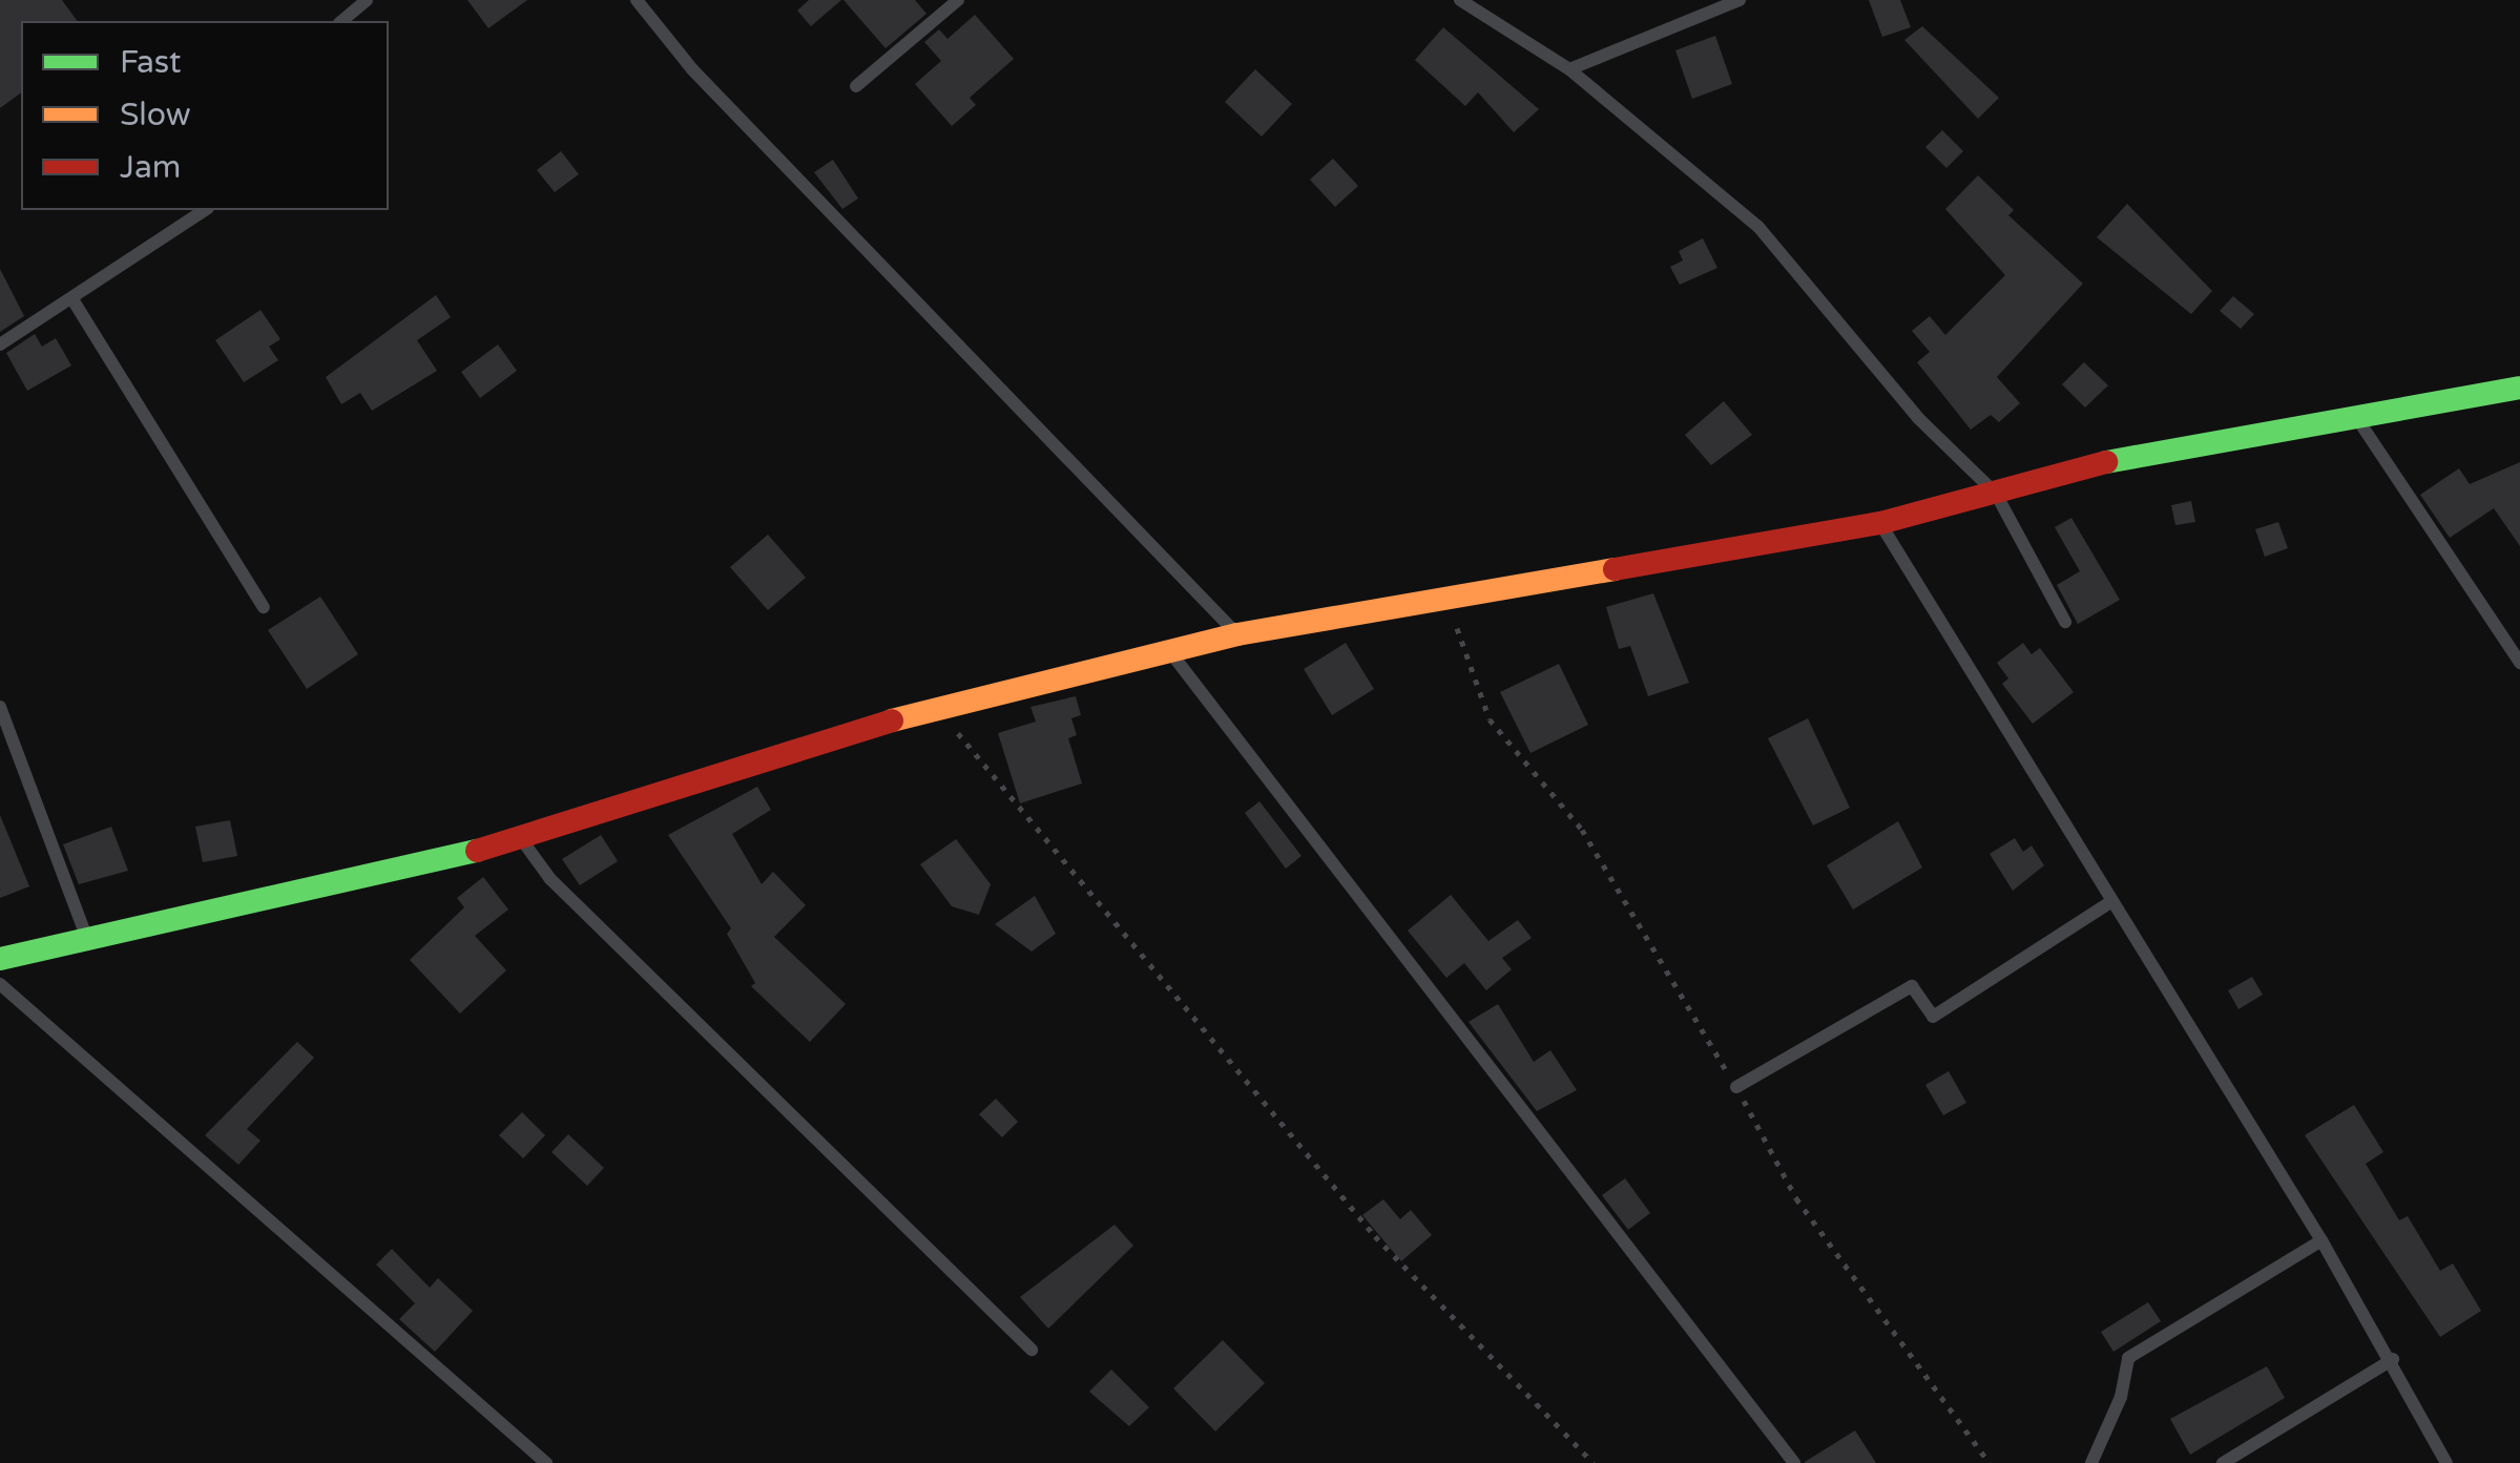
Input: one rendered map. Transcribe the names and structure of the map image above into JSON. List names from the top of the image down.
{
  "legend": ["Fast", "Slow", "Jam"]
}
